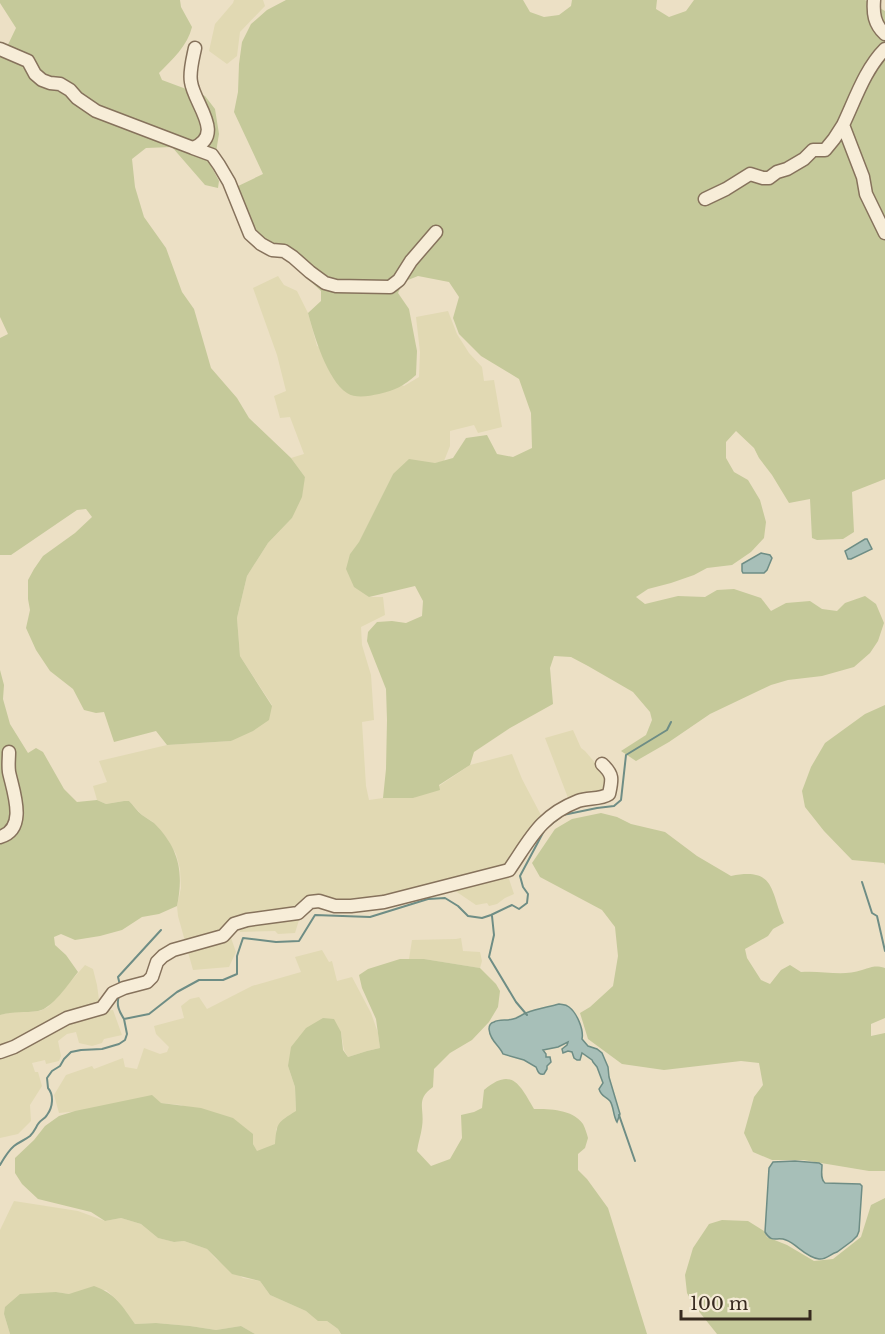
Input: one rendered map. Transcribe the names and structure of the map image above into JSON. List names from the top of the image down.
{
  "scale_bar": "100 m"
}
